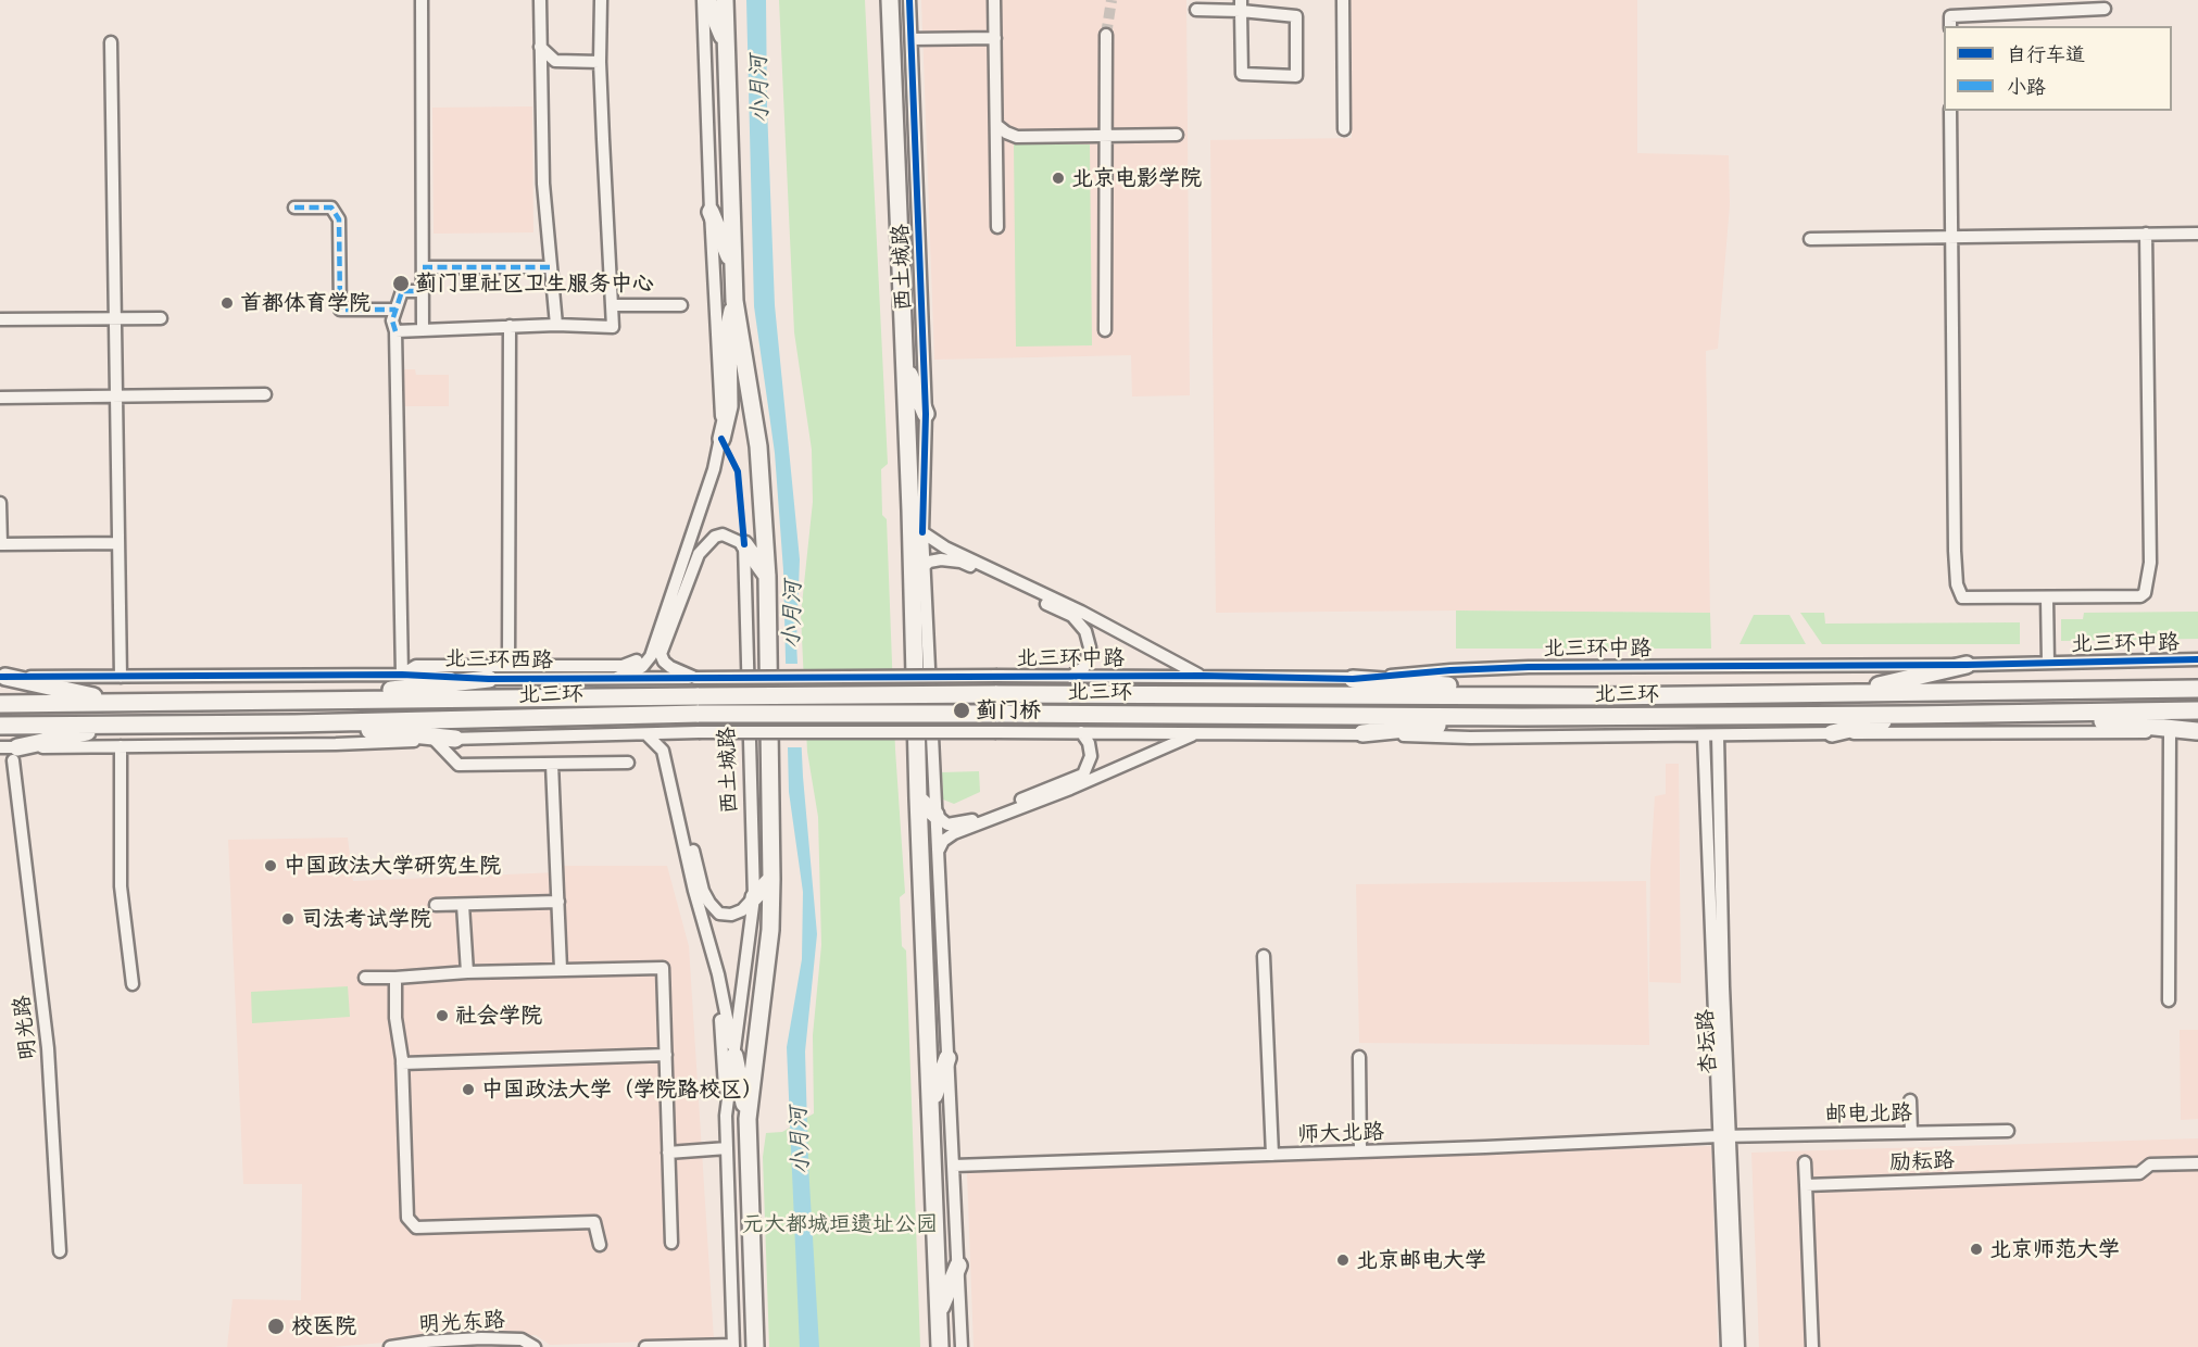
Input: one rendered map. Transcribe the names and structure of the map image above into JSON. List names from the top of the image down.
{
  "streets": {
    "highway": ["西土城路", "北三环"],
    "street": [
      "北三环中路",
      "北三环西路",
      "明光路",
      "杏坛路",
      "邮电北路",
      "师大北路",
      "励耘路",
      "明光东路"
    ]
  },
  "crossings": [
    ["西土城路", "师大北路"],
    ["北三环中路", "北三环西路"],
    ["杏坛路", "邮电北路"],
    ["杏坛路", "师大北路"],
    ["邮电北路", "师大北路"]
  ],
  "water": ["小月河"],
  "parks": ["元大都城垣遗址公园"],
  "places": [
    "北京电影学院",
    "蓟门里社区卫生服务中心",
    "首都体育学院",
    "蓟门桥",
    "中国政法大学研究生院",
    "司法考试学院",
    "社会学院",
    "中国政法大学（学院路校区）",
    "北京师范大学",
    "北京邮电大学",
    "校医院"
  ],
  "legend": ["自行车道", "小路"]
}
